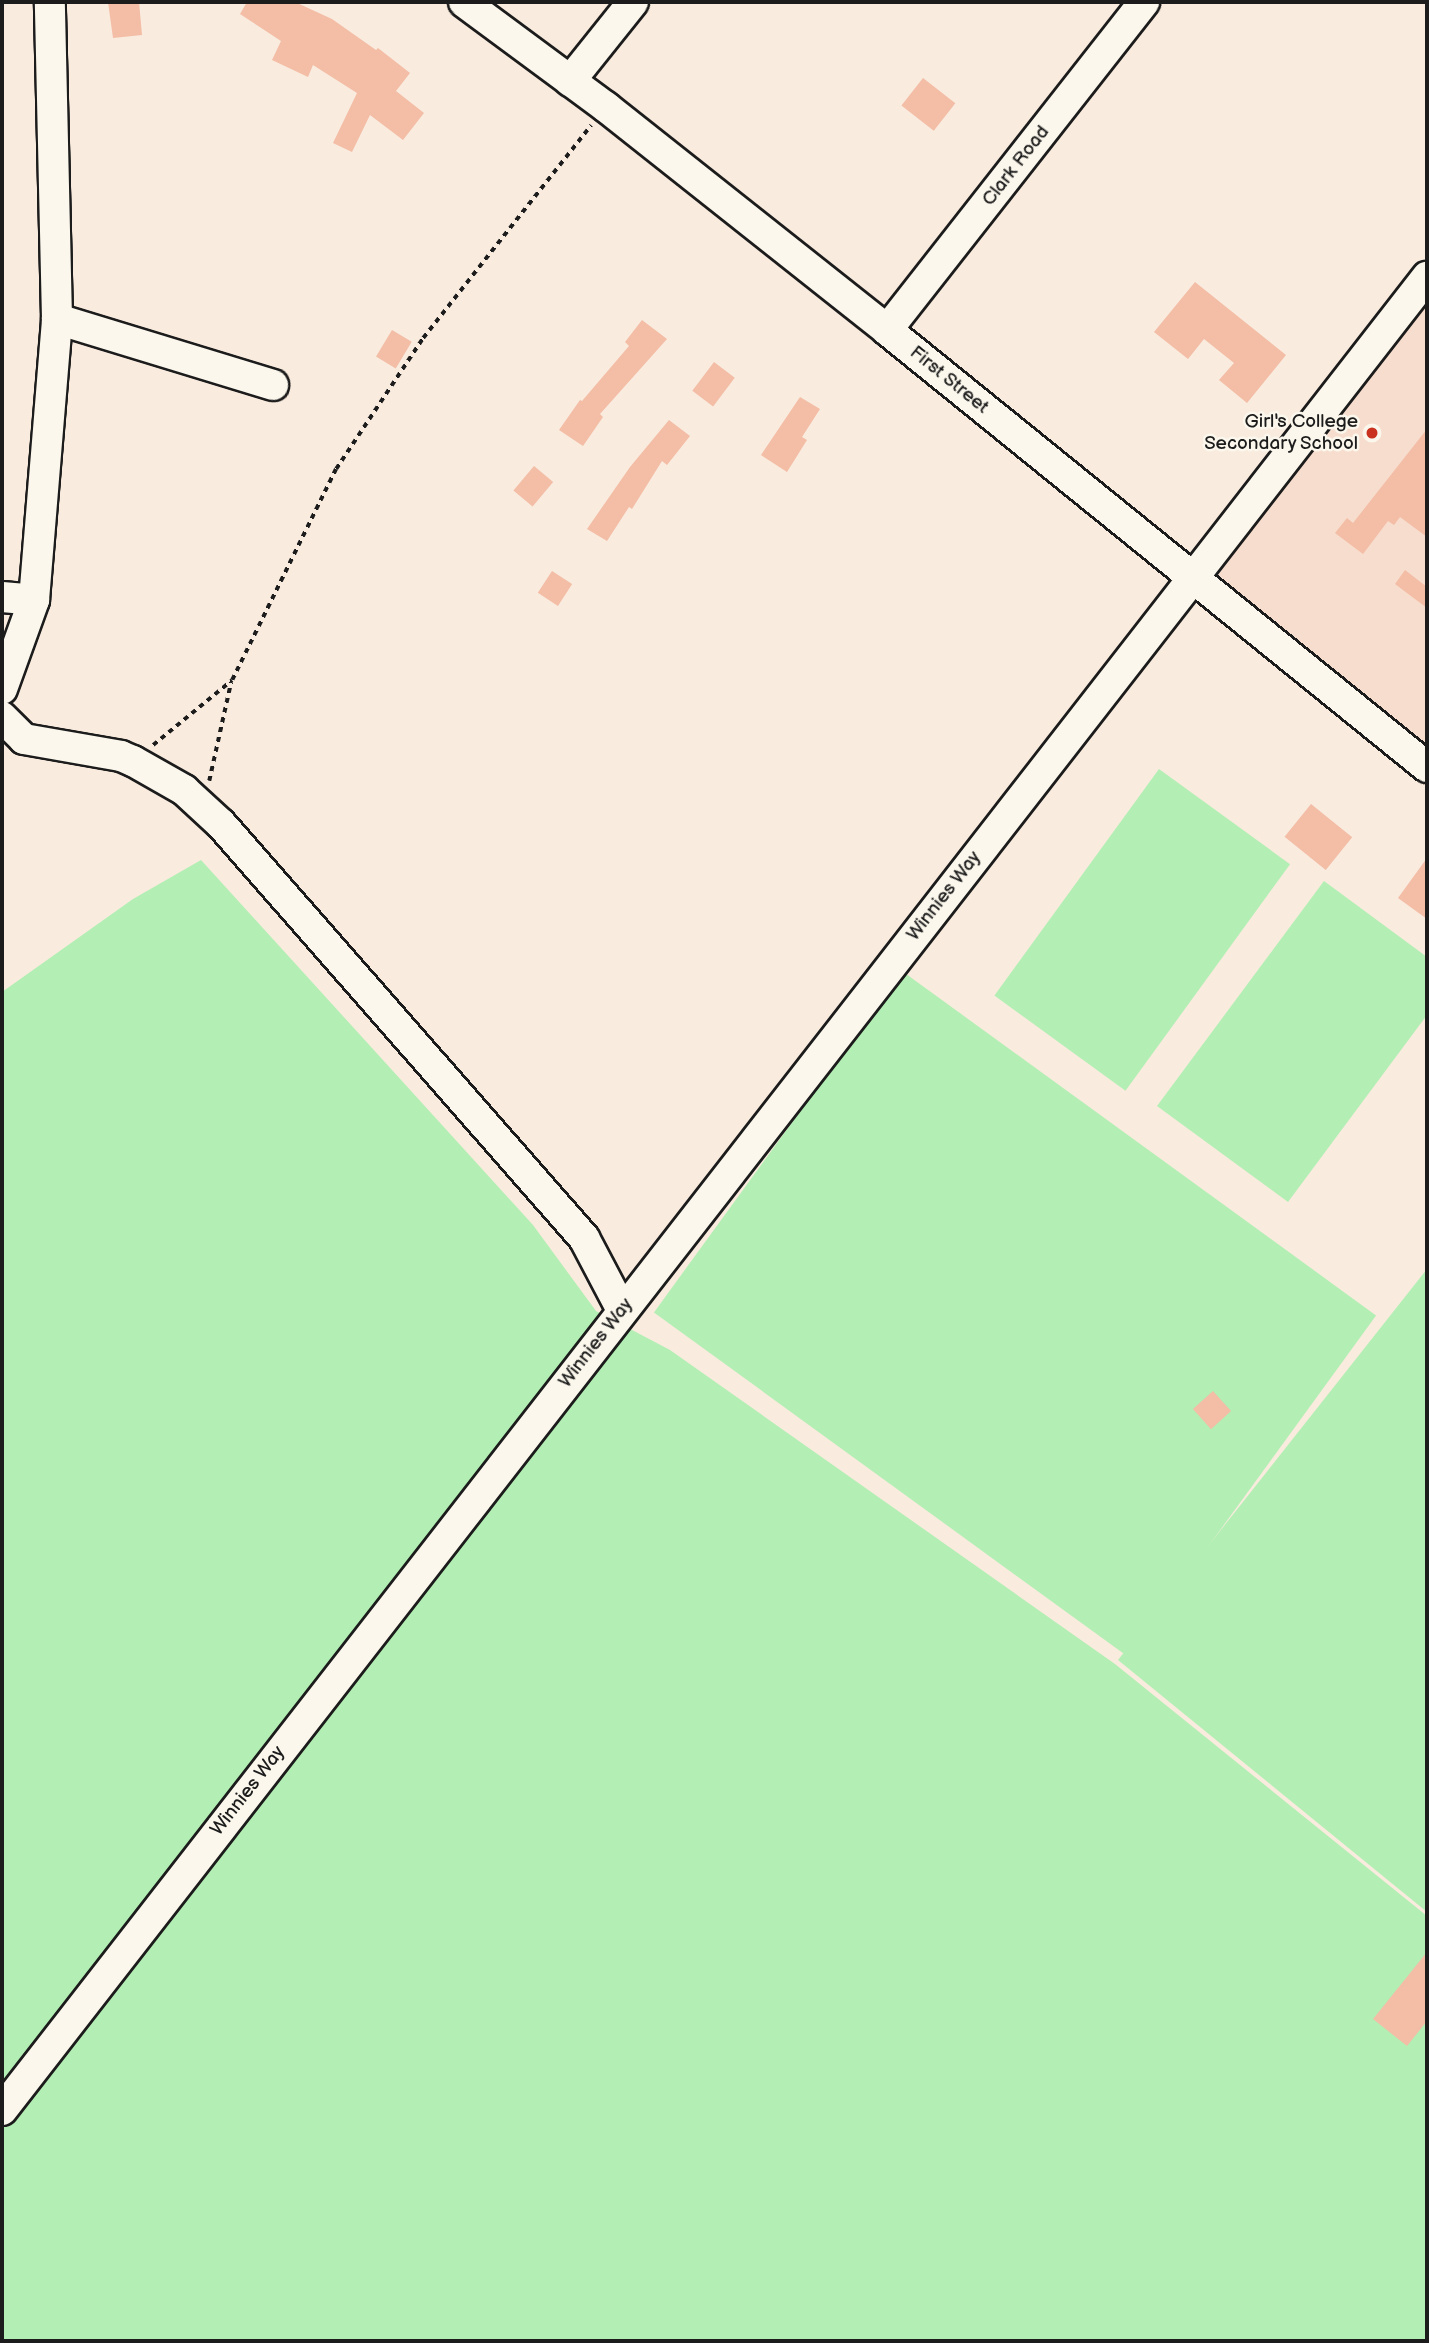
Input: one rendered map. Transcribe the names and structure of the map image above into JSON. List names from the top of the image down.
{
  "streets": {
    "street": ["Clark Road", "First Street", "Winnies Way"]
  },
  "crossings": [
    ["Clark Road", "First Street"],
    ["First Street", "Winnies Way"]
  ],
  "places": ["Girl's College Secondary School"]
}
